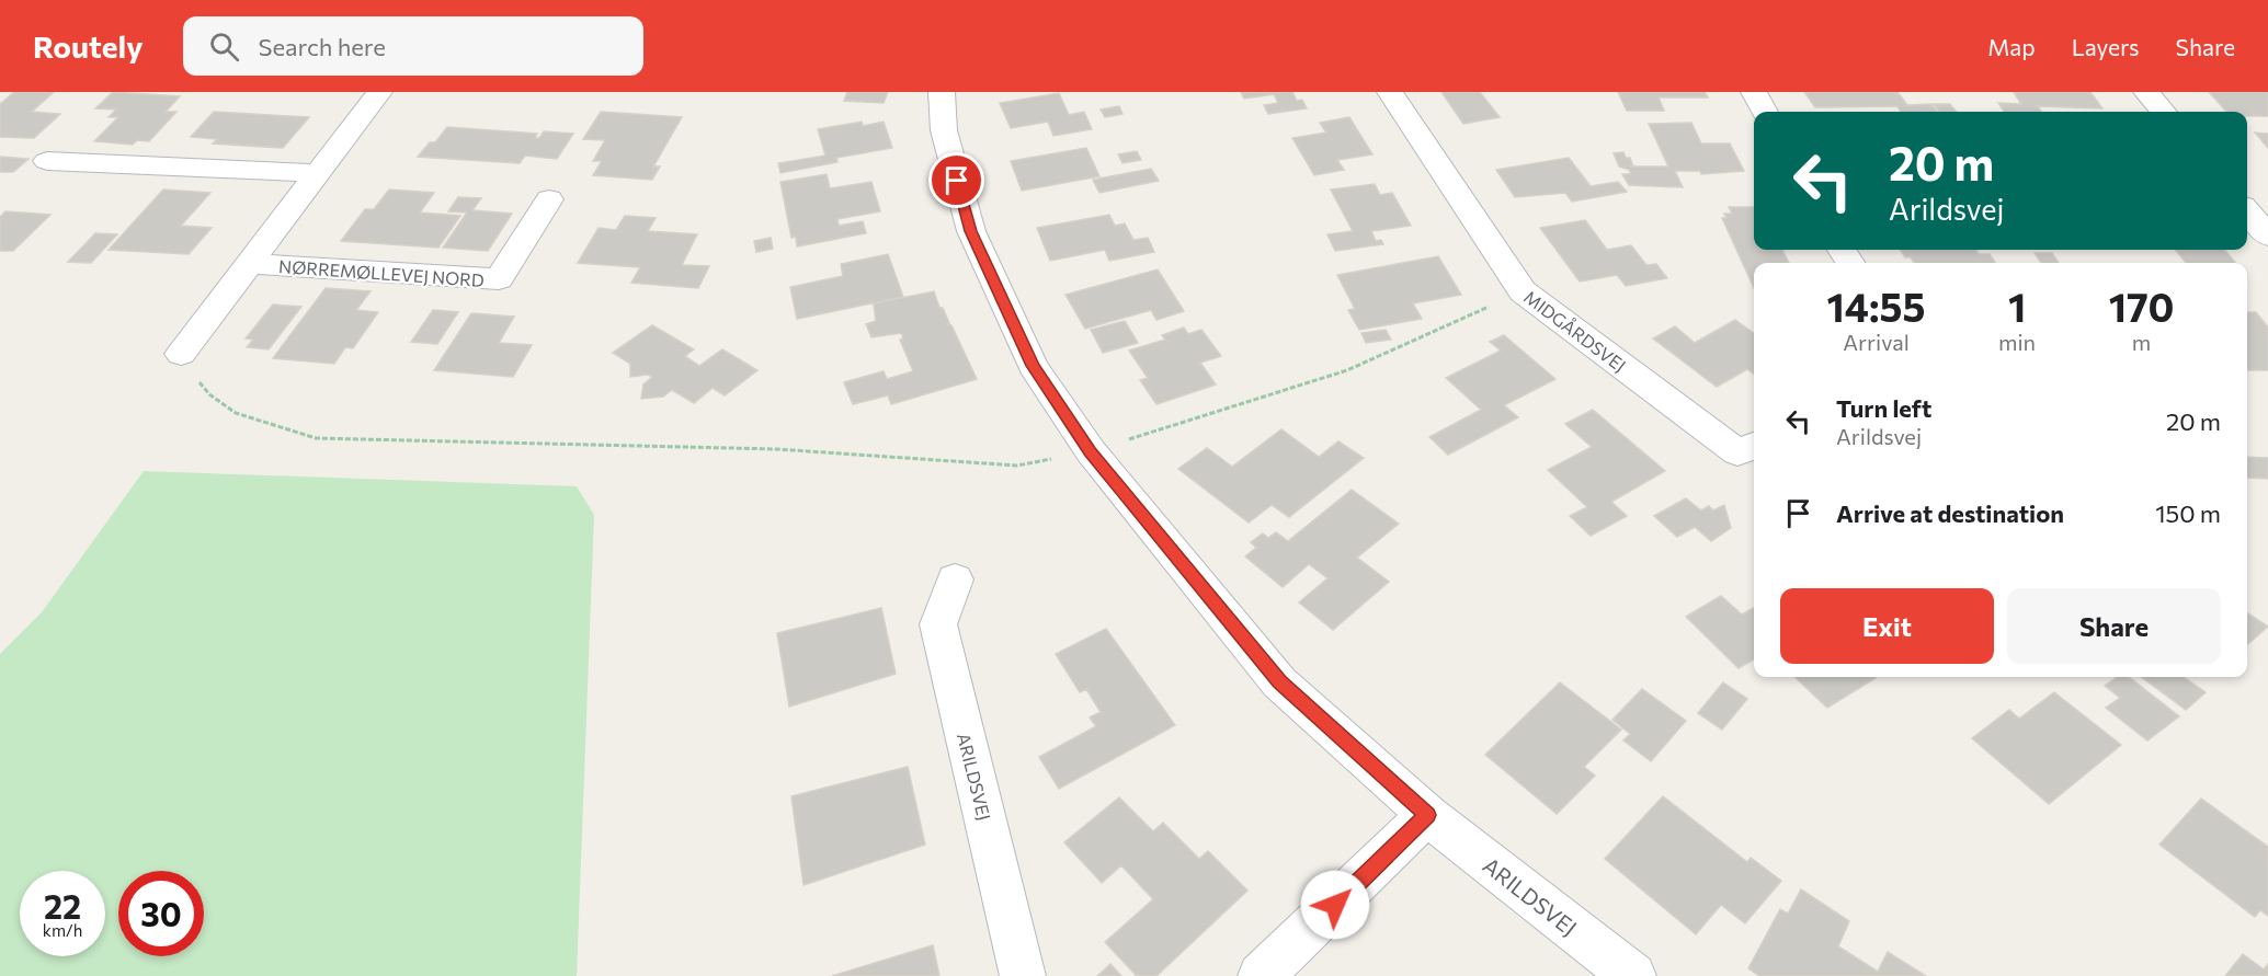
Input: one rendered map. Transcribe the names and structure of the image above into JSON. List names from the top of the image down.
{
  "streets": {
    "street": ["NØRREMØLLEVEJ NORD", "MIDGÅRDSVEJ", "ARILDSVEJ"]
  },
  "page": {
    "header": "Routely",
    "search": "Search here",
    "nav": ["Map", "Layers", "Share"],
    "turn": ["20 m", "Arildsvej"],
    "eta": [
      "14:55",
      "Arrival",
      "1",
      "min",
      "170",
      "m"
    ],
    "list": [
      {
        "name": "Turn left",
        "note": "Arildsvej",
        "value": "20 m"
      },
      {
        "name": "Arrive at destination",
        "value": "150 m"
      }
    ],
    "buttons": ["Exit", "Share"],
    "speed": "22 km/h",
    "limit": "30"
  }
}
